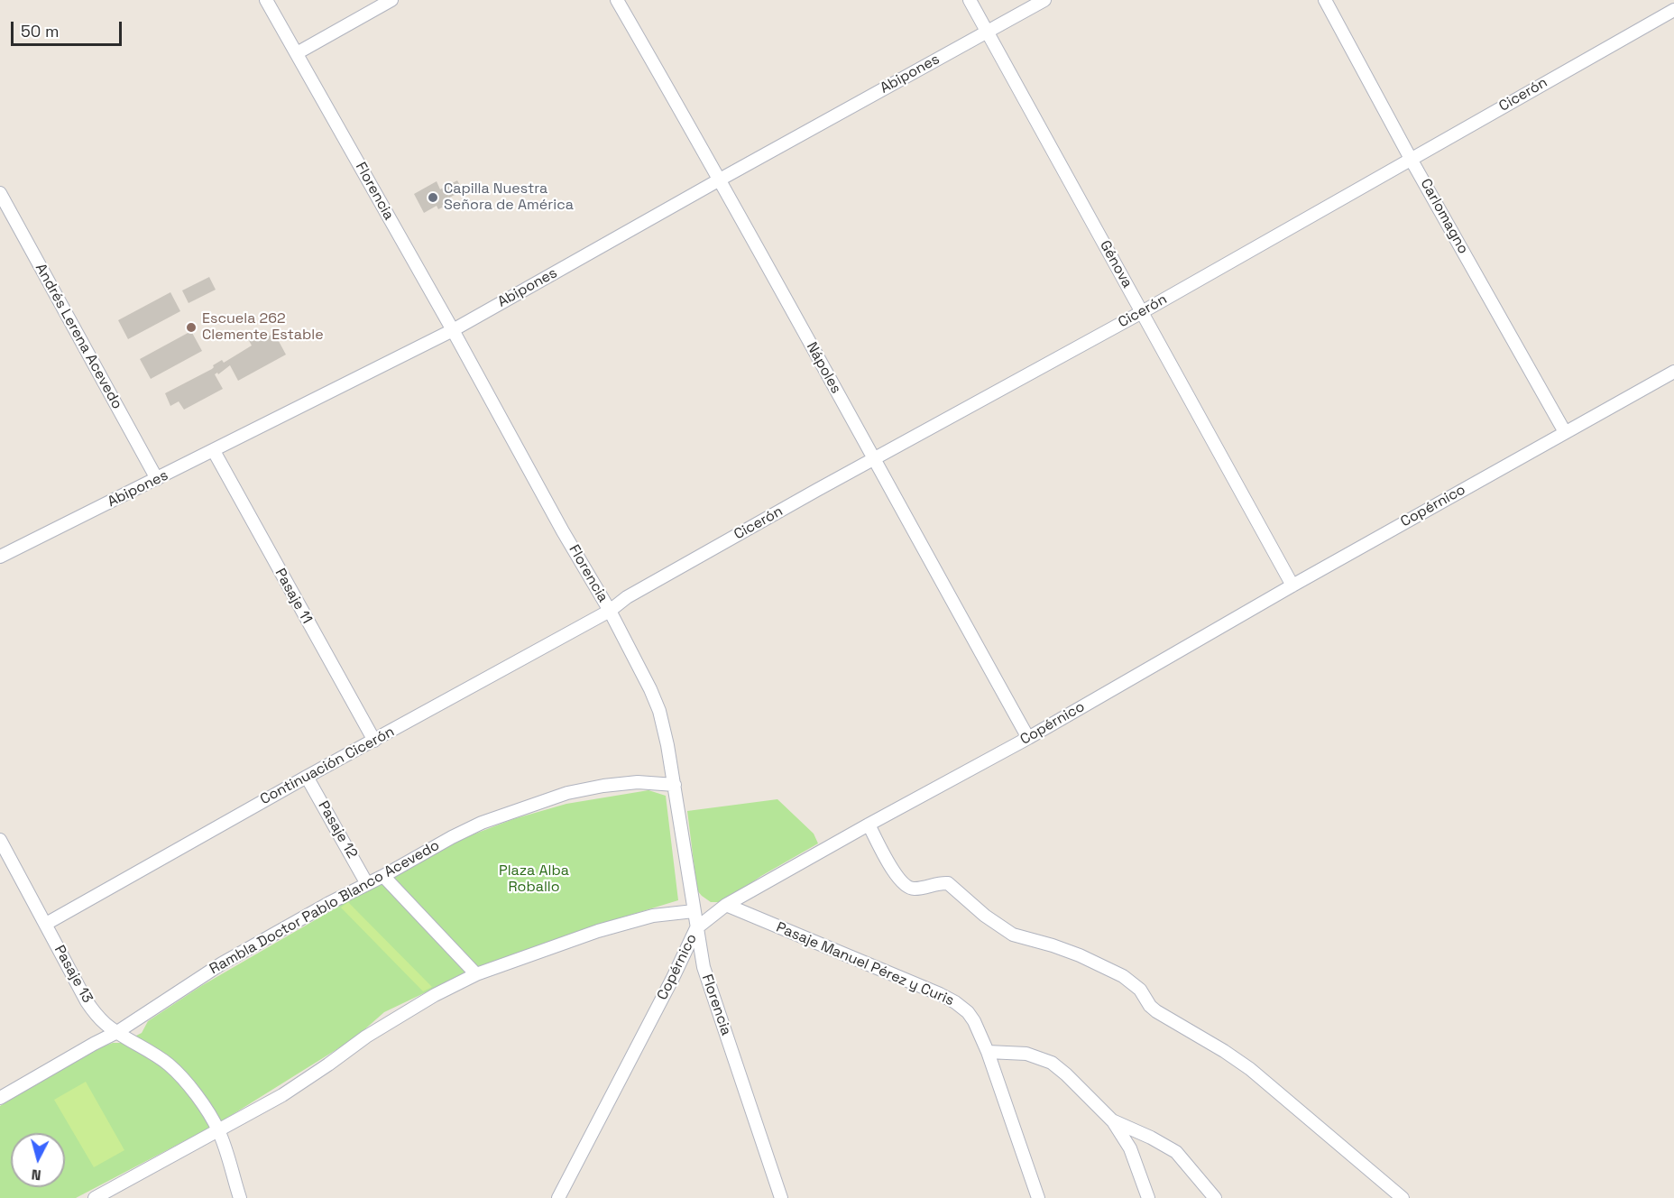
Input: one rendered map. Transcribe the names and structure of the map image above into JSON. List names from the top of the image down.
{
  "streets": {
    "street": [
      "Abipones",
      "Cicerón",
      "Florencia",
      "Carlomagno",
      "Génova",
      "Andrés Lerena Acevedo",
      "Nápoles",
      "Copérnico",
      "Pasaje 11",
      "Continuación Cicerón",
      "Pasaje 12",
      "Rambla Doctor Pablo Blanco Acevedo",
      "Pasaje Manuel Pérez y Curis",
      "Pasaje 13"
    ]
  },
  "crossings": [
    ["Abipones", "Florencia"],
    ["Abipones", "Génova"],
    ["Abipones", "Andrés Lerena Acevedo"],
    ["Abipones", "Nápoles"],
    ["Abipones", "Pasaje 11"],
    ["Cicerón", "Florencia"],
    ["Cicerón", "Carlomagno"],
    ["Cicerón", "Génova"],
    ["Cicerón", "Nápoles"],
    ["Cicerón", "Continuación Cicerón"],
    ["Florencia", "Copérnico"],
    ["Florencia", "Continuación Cicerón"],
    ["Florencia", "Rambla Doctor Pablo Blanco Acevedo"],
    ["Carlomagno", "Copérnico"],
    ["Génova", "Copérnico"],
    ["Nápoles", "Copérnico"],
    ["Copérnico", "Pasaje Manuel Pérez y Curis"],
    ["Pasaje 11", "Continuación Cicerón"],
    ["Continuación Cicerón", "Pasaje 12"],
    ["Continuación Cicerón", "Pasaje 13"],
    ["Pasaje 12", "Rambla Doctor Pablo Blanco Acevedo"],
    ["Rambla Doctor Pablo Blanco Acevedo", "Pasaje 13"]
  ],
  "parks": ["Plaza Alba Roballo"],
  "places": ["Capilla Nuestra Señora de América", "Escuela 262 Clemente Estable"],
  "scale_bar": "50 m",
  "north": "bottom"
}
